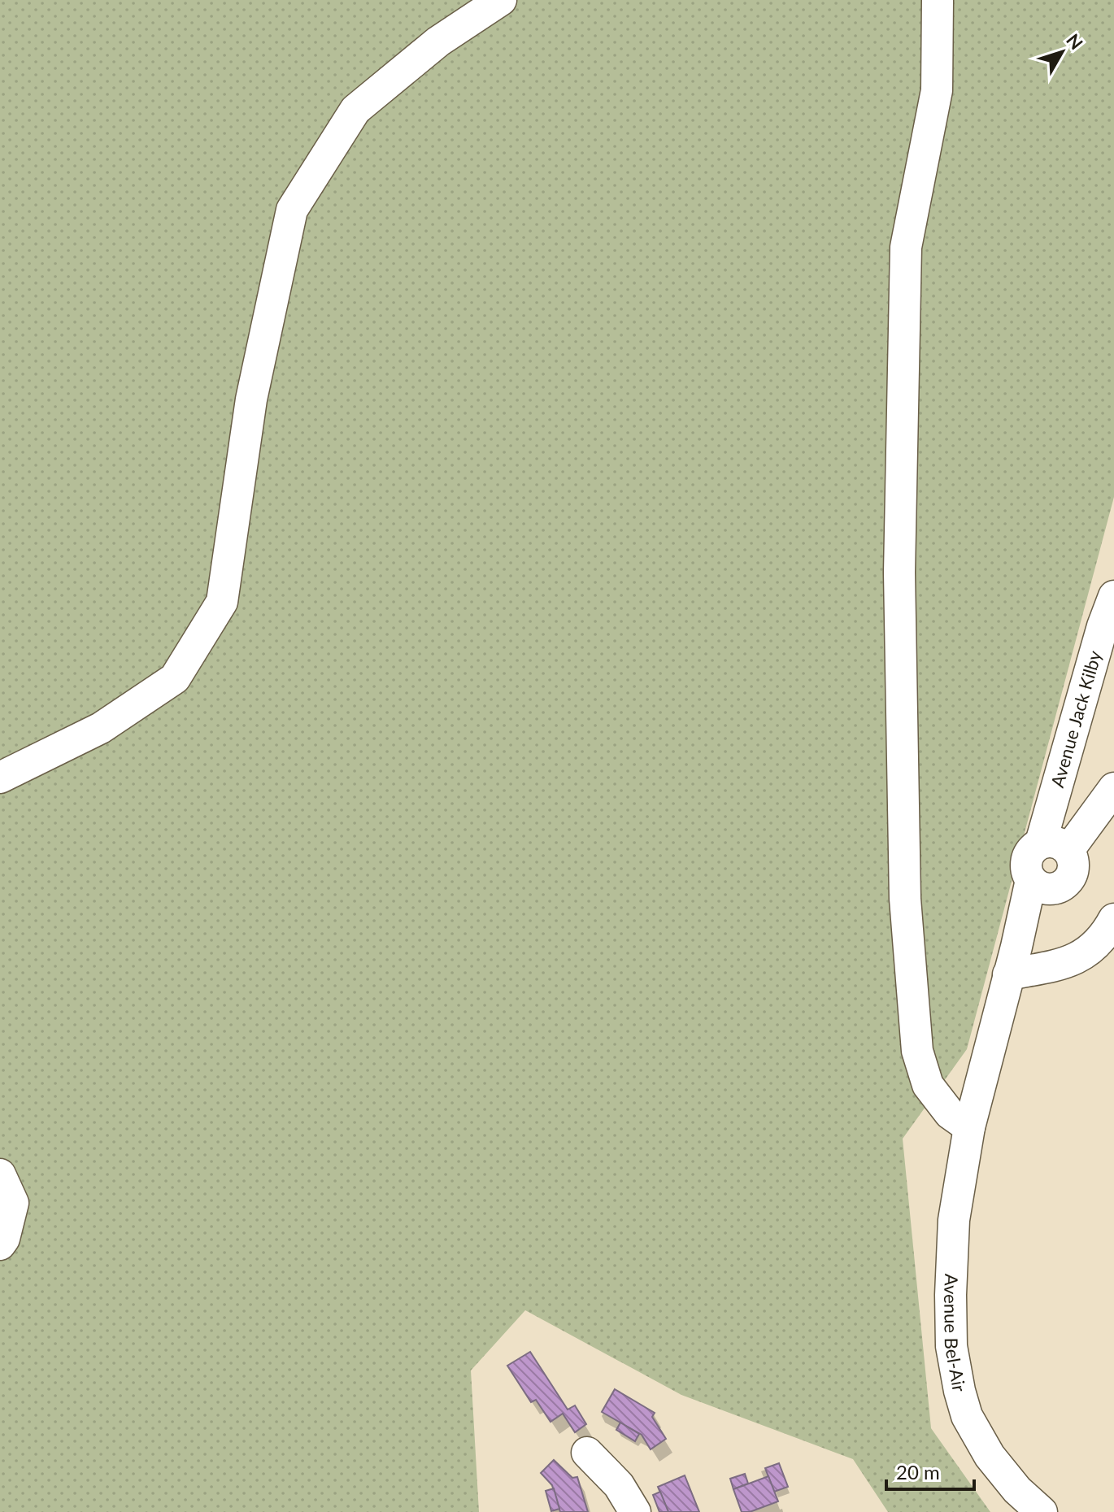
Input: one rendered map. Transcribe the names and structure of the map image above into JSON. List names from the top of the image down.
{
  "streets": {
    "street": ["Avenue Jack Kilby", "Avenue Bel-Air"]
  },
  "crossings": [
    ["Avenue Jack Kilby", "Avenue Bel-Air"]
  ],
  "scale_bar": "20 m",
  "north": "top right"
}
